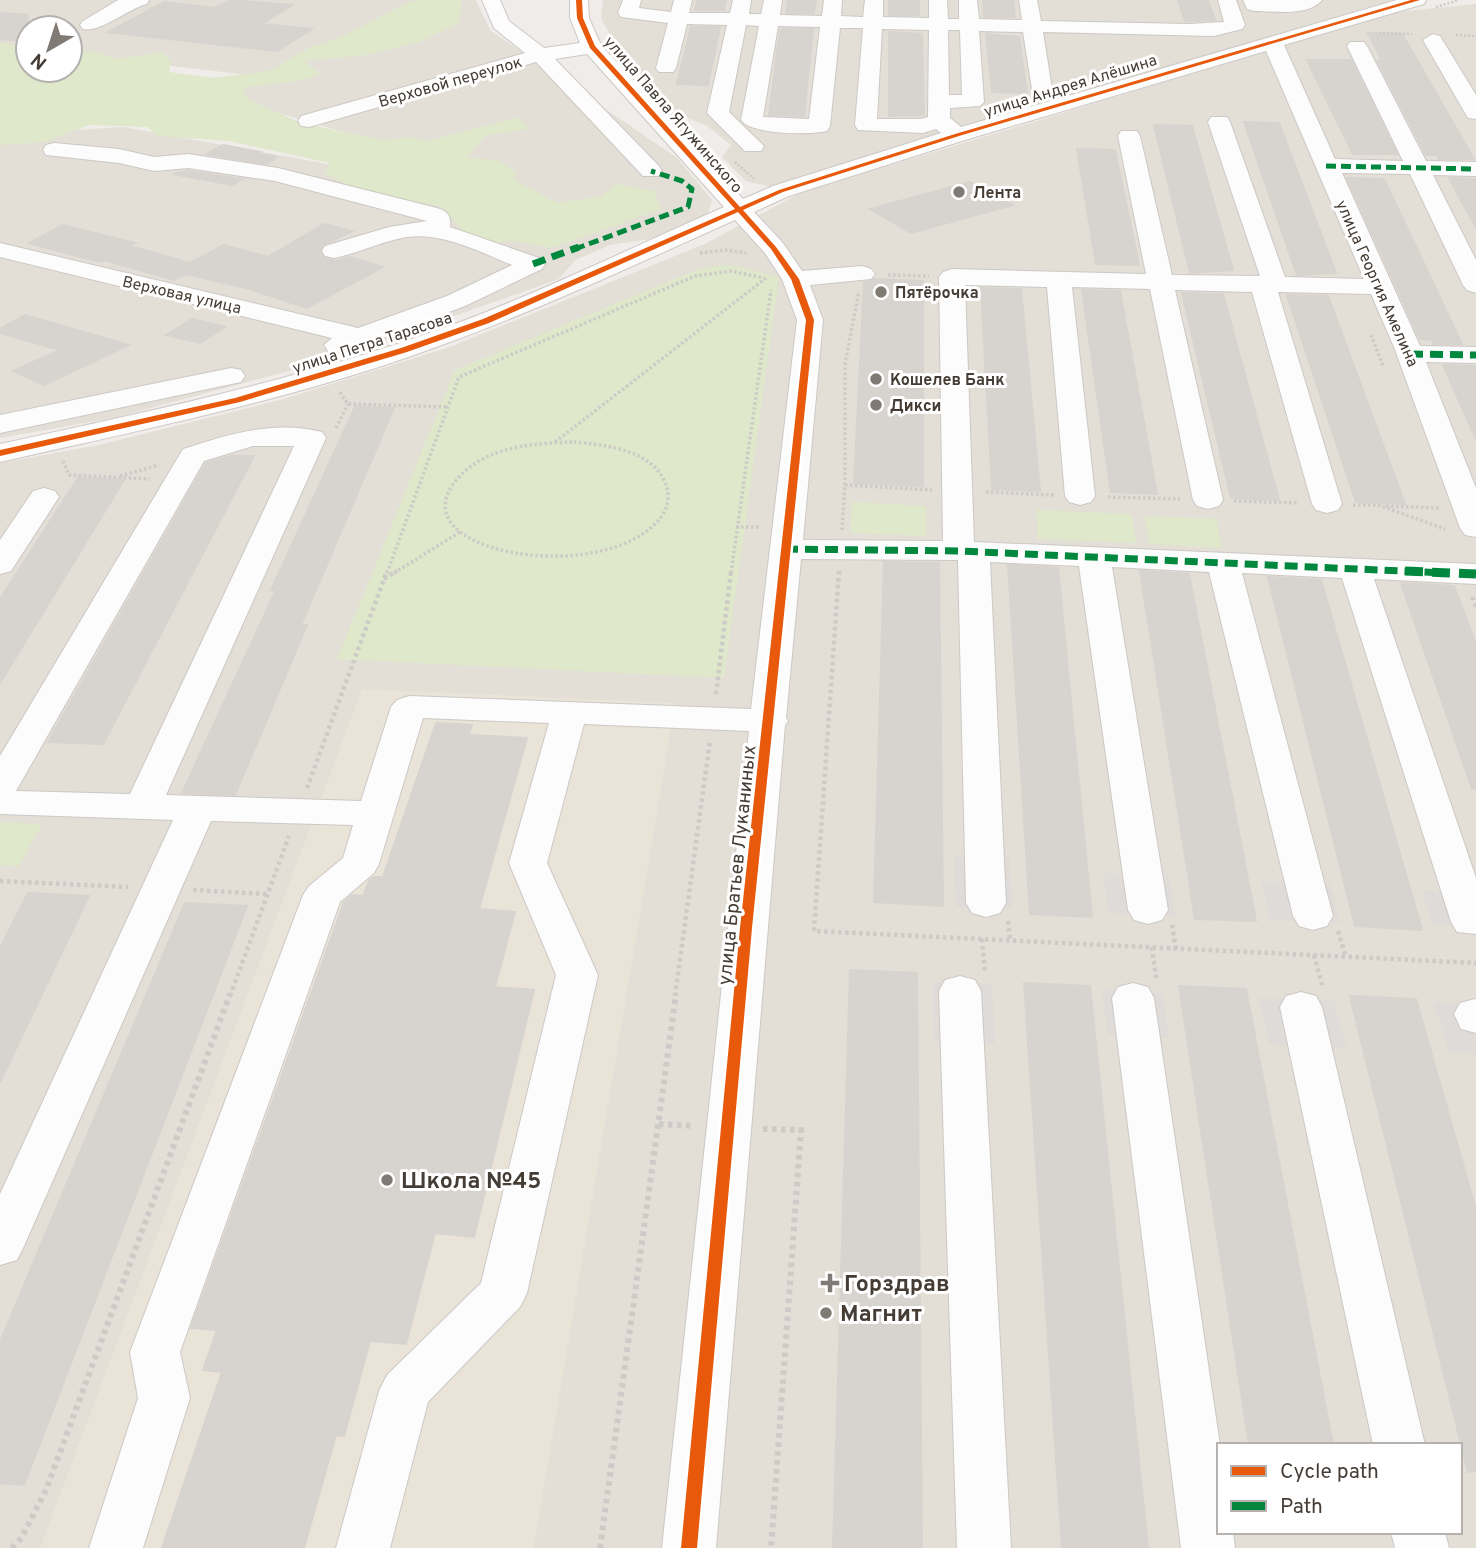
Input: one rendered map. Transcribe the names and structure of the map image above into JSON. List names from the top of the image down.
{
  "streets": {
    "street": [
      "Верховой переулок",
      "улица Андрея Алёшина",
      "улица Павла Ягужинского",
      "улица Георгия Амелина",
      "Верховая улица",
      "улица Петра Тарасова",
      "улица Братьев Луканиных"
    ]
  },
  "crossings": [
    ["Верховой переулок", "улица Павла Ягужинского"],
    ["улица Андрея Алёшина", "улица Павла Ягужинского"],
    ["улица Андрея Алёшина", "улица Георгия Амелина"],
    ["улица Андрея Алёшина", "улица Петра Тарасова"],
    ["улица Андрея Алёшина", "улица Братьев Луканиных"],
    ["улица Павла Ягужинского", "улица Петра Тарасова"],
    ["улица Павла Ягужинского", "улица Братьев Луканиных"],
    ["Верховая улица", "улица Петра Тарасова"],
    ["улица Петра Тарасова", "улица Братьев Луканиных"]
  ],
  "places": {
    "other": [
      "Лента",
      "Пятёрочка",
      "Кошелев Банк",
      "Дикси",
      "Школа №45",
      "Магнит"
    ],
    "health": ["Горздрав"]
  },
  "legend": ["Cycle path", "Path"],
  "north": "bottom left"
}
